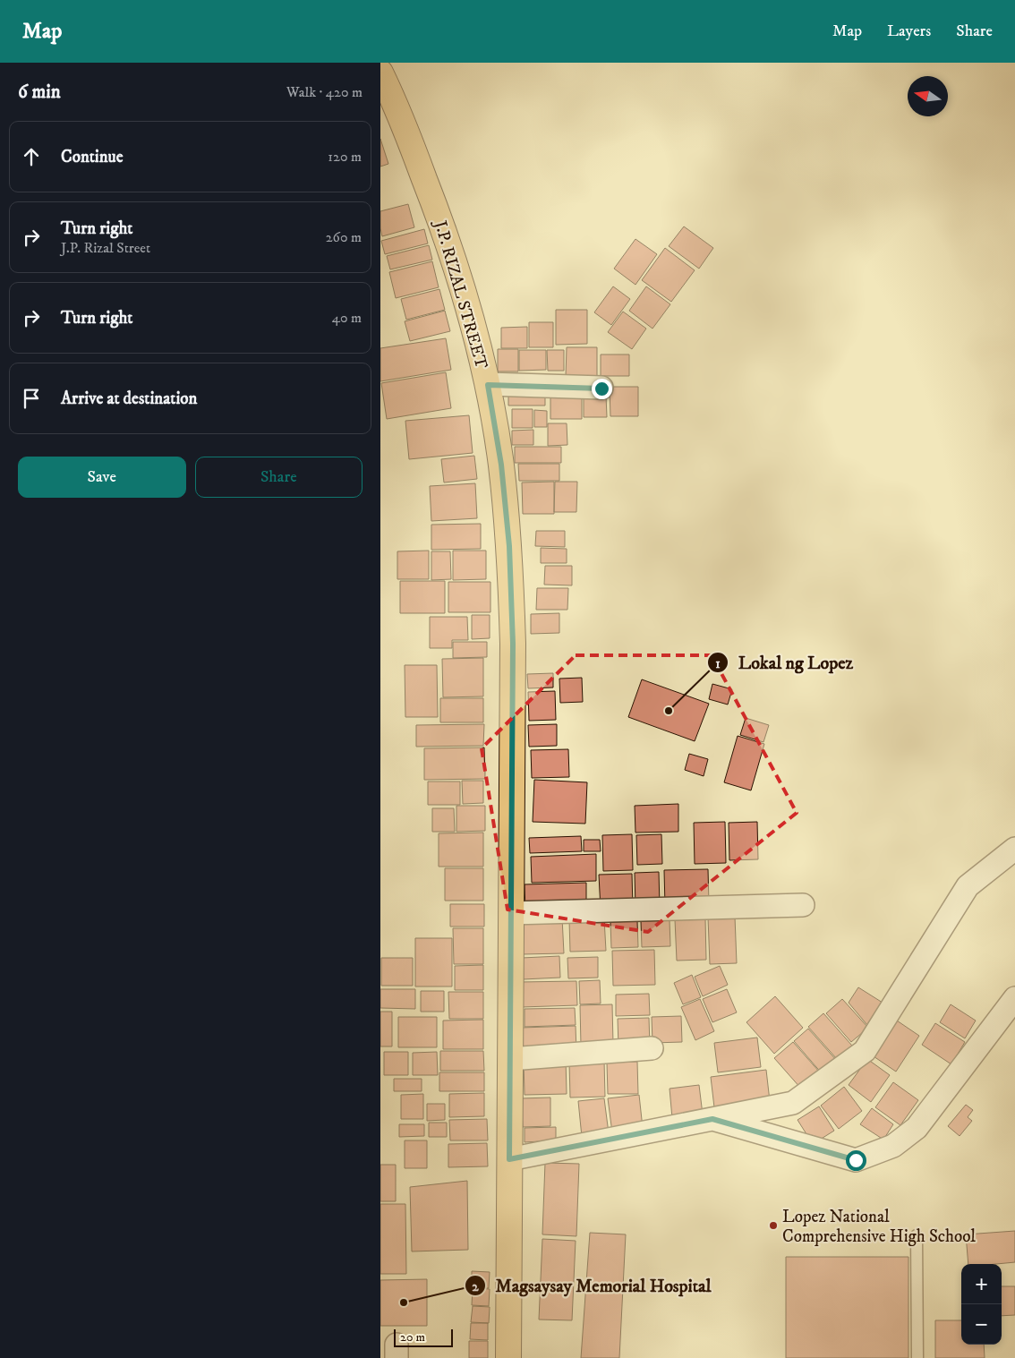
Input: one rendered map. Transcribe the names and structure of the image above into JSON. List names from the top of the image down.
{
  "streets": {
    "main road": ["J.P. RIZAL STREET"]
  },
  "places": ["Lokal ng Lopez", "Lopez National Comprehensive High School", "Magsaysay Memorial Hospital"],
  "scale_bar": "20 m",
  "north": "left",
  "page": {
    "header": "Map",
    "nav": ["Map", "Layers", "Share"],
    "heading": ["6 min", "Walk · 420 m"],
    "list": [
      ["Continue", "120 m"],
      ["Turn right", "J.P. Rizal Street", "260 m"],
      ["Turn right", "40 m"],
      "Arrive at destination"
    ],
    "buttons": ["Save", "Share"],
    "map_buttons": ["+", "−"],
    "scale": "20 m"
  }
}
